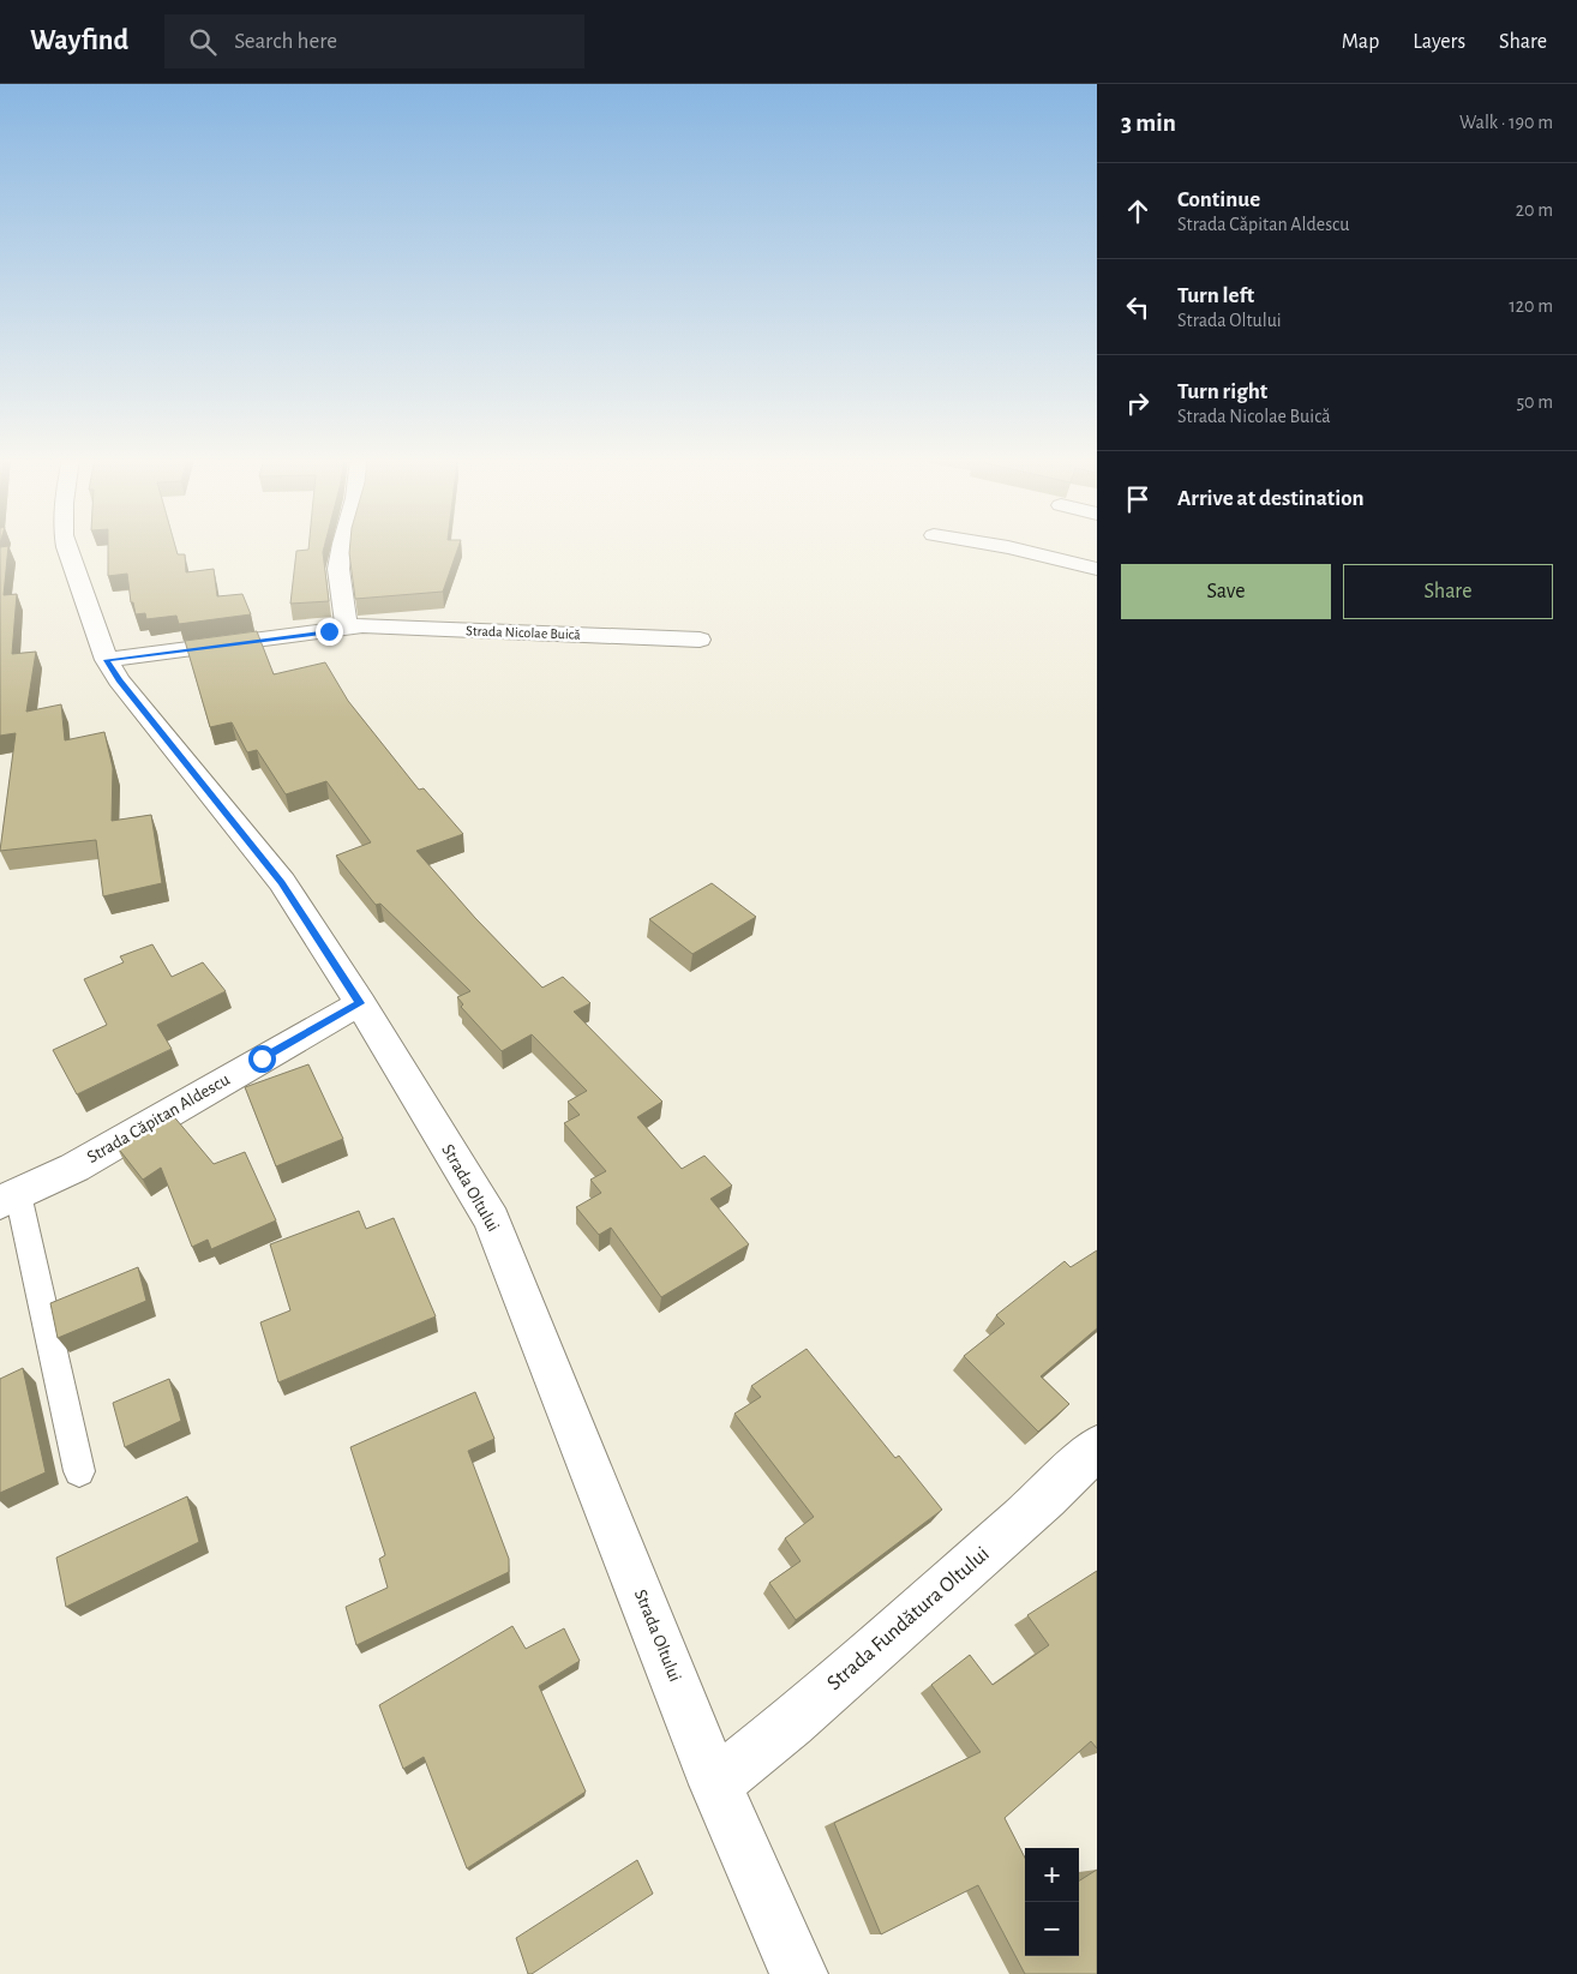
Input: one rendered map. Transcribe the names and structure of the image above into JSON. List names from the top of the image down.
{
  "streets": {
    "street": [
      "Strada Nicolae Buică",
      "Strada Căpitan Aldescu",
      "Strada Oltului",
      "Strada Fundătura Oltului"
    ]
  },
  "crossings": [
    ["Strada Nicolae Buică", "Strada Oltului"],
    ["Strada Căpitan Aldescu", "Strada Oltului"],
    ["Strada Oltului", "Strada Fundătura Oltului"]
  ],
  "page": {
    "header": "Wayfind",
    "search": "Search here",
    "nav": ["Map", "Layers", "Share"],
    "heading": ["3 min", "Walk · 190 m"],
    "list": [
      ["Continue", "Strada Căpitan Aldescu", "20 m"],
      ["Turn left", "Strada Oltului", "120 m"],
      ["Turn right", "Strada Nicolae Buică", "50 m"],
      "Arrive at destination"
    ],
    "buttons": ["Save", "Share"],
    "map_buttons": ["+", "−"]
  }
}
